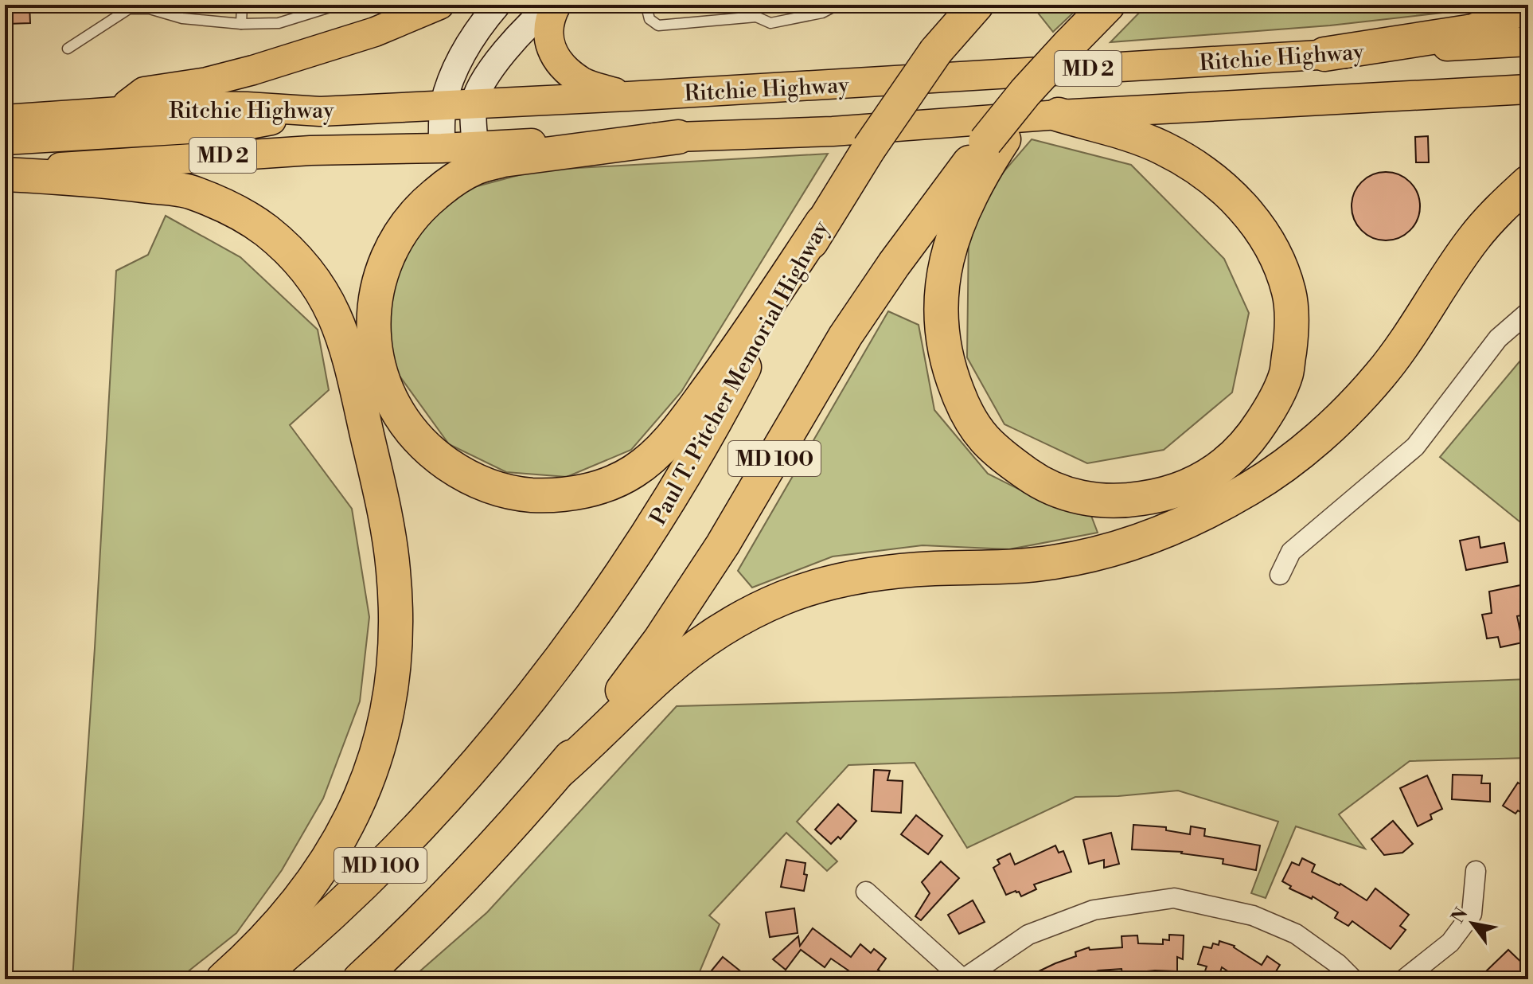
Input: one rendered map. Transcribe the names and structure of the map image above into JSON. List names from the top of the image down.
{
  "streets": {
    "highway": ["Paul T. Pitcher Memorial Highway", "MD 100"],
    "main road": ["Ritchie Highway", "MD 2"]
  },
  "north": "top left"
}
